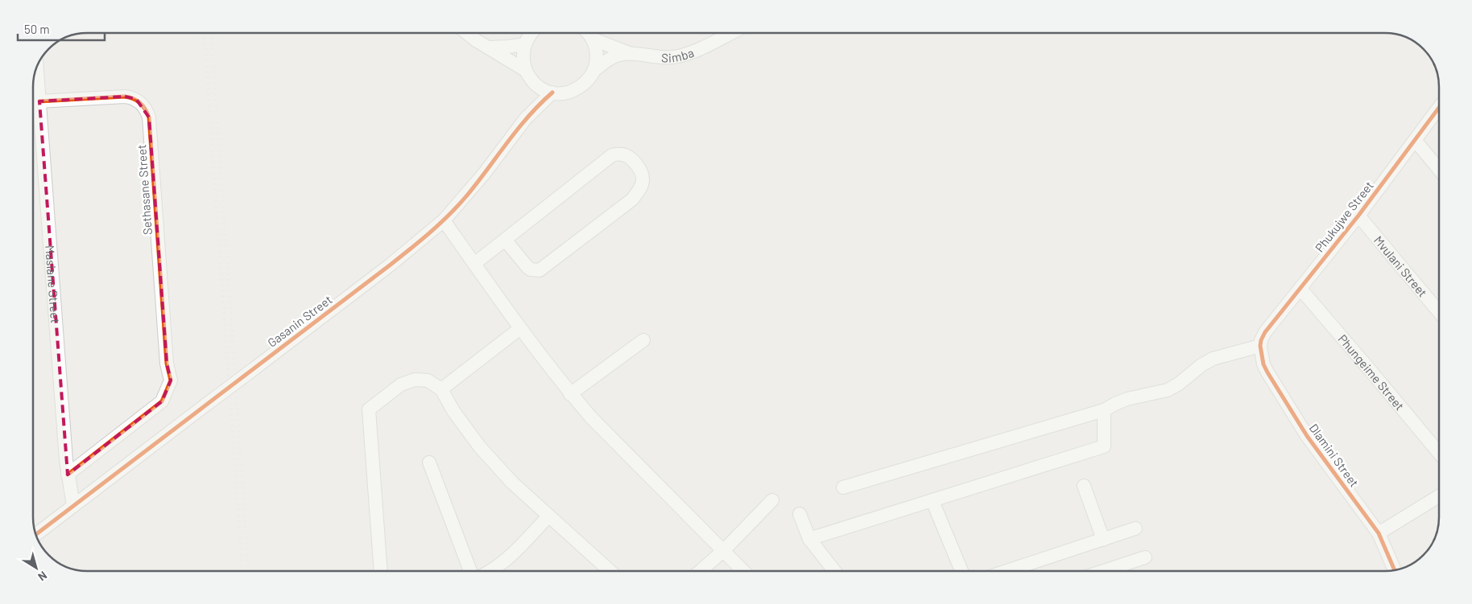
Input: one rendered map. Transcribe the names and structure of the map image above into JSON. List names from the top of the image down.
{
  "streets": {
    "street": [
      "Simba",
      "Sethasane Street",
      "Phukujwe Street",
      "Mvulani Street",
      "Masiane Street",
      "Gasanin Street",
      "Phungeime Street",
      "Dlamini Street"
    ]
  },
  "crossings": [
    ["Sethasane Street", "Masiane Street"],
    ["Phukujwe Street", "Mvulani Street"],
    ["Phukujwe Street", "Phungeime Street"],
    ["Phukujwe Street", "Dlamini Street"],
    ["Masiane Street", "Gasanin Street"]
  ],
  "scale_bar": "50 m",
  "north": "bottom right"
}
